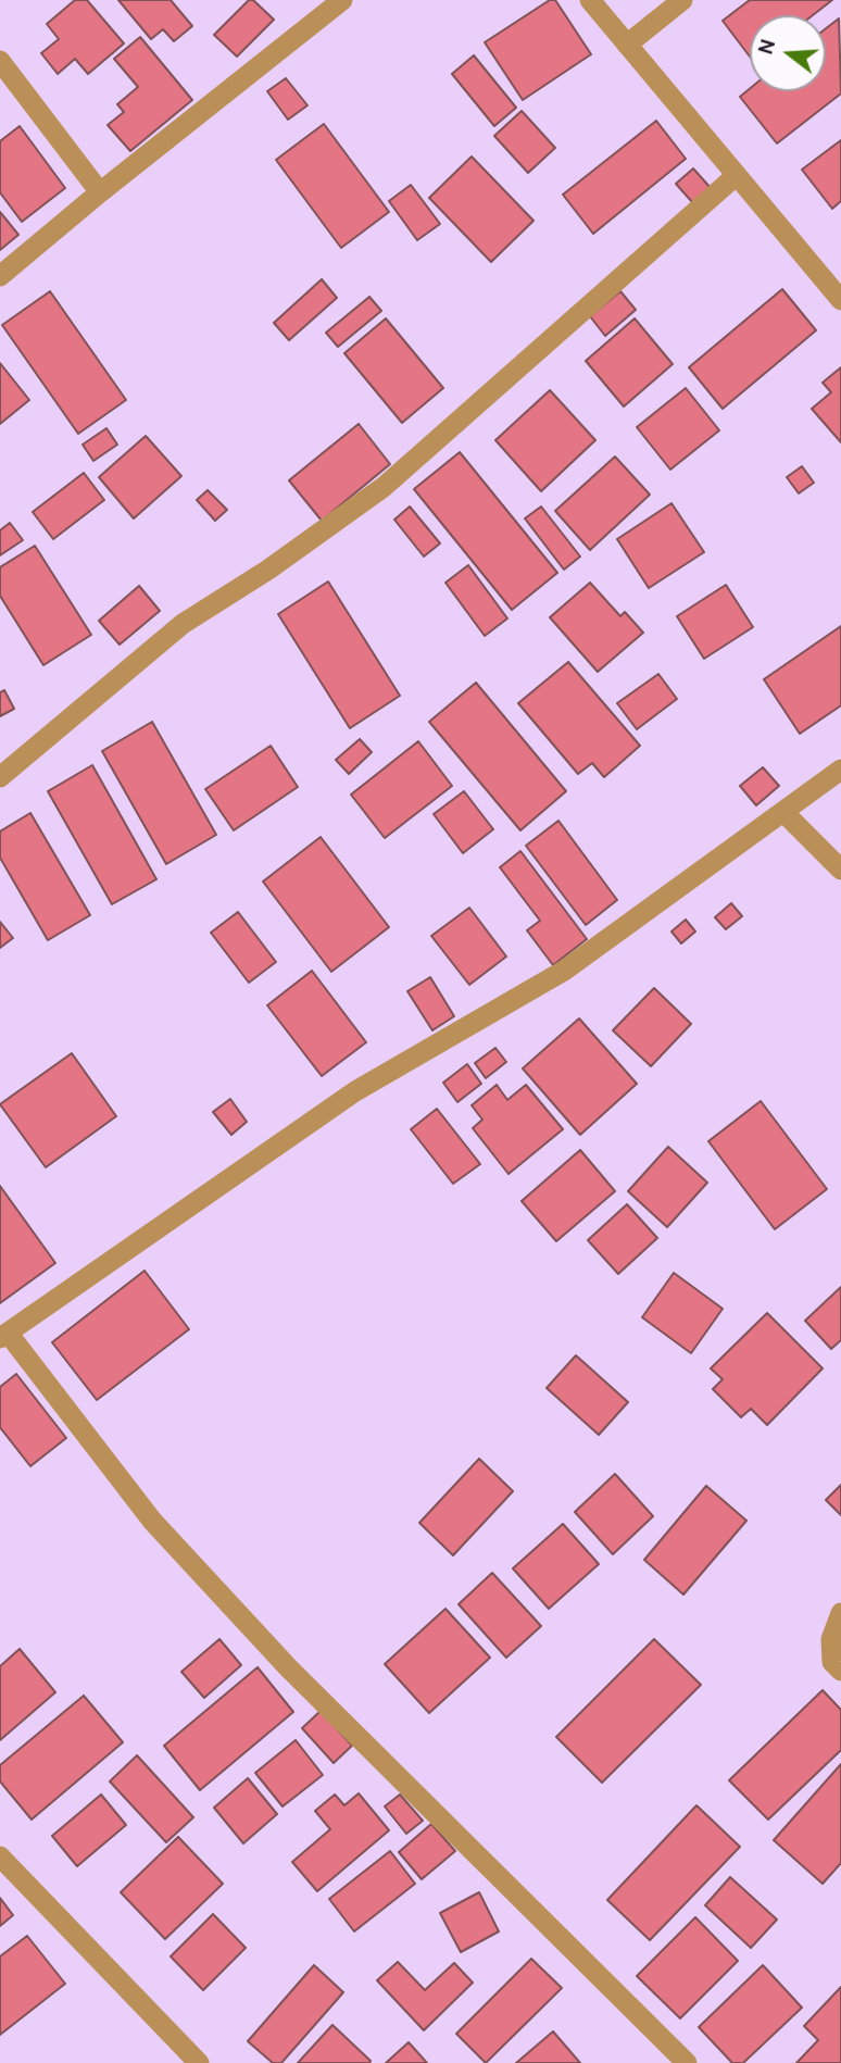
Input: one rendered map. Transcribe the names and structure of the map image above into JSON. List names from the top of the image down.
{
  "north": "left"
}
